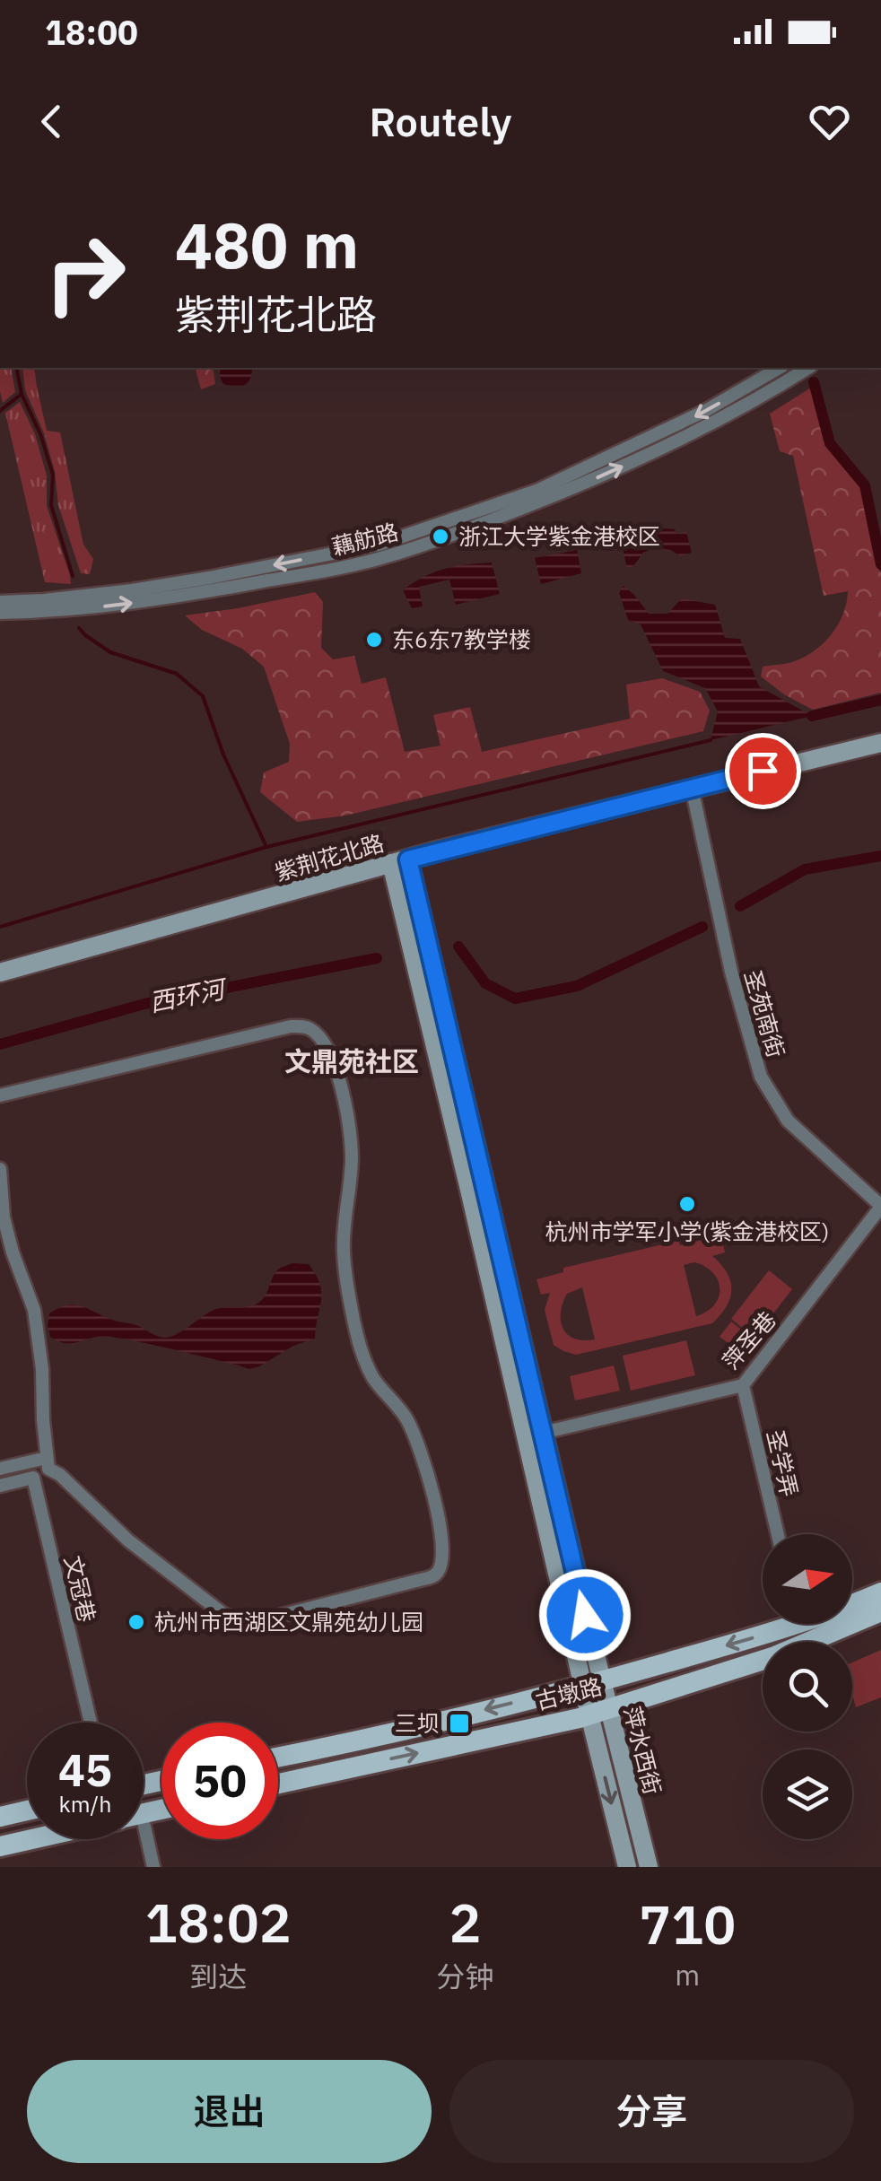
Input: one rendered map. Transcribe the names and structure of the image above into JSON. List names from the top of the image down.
{
  "streets": {
    "main road": ["紫荆花北路", "古墩路", "萍水西街"],
    "street": [
      "藕舫路",
      "圣苑南街",
      "萍圣巷",
      "圣学弄",
      "文冠巷"
    ]
  },
  "crossings": [
    ["紫荆花北路", "圣苑南街"],
    ["紫荆花北路", "萍水西街"],
    ["圣苑南街", "萍圣巷"],
    ["萍圣巷", "圣学弄"],
    ["萍圣巷", "萍水西街"],
    ["古墩路", "萍水西街"]
  ],
  "districts": ["文鼎苑社区"],
  "water": ["西环河"],
  "places": {
    "other": [
      "浙江大学紫金港校区",
      "东6东7教学楼",
      "杭州市学军小学(紫金港校区)",
      "杭州市西湖区文鼎苑幼儿园"
    ],
    "transit": ["三坝"]
  },
  "north": "right",
  "page": {
    "status": "18:00",
    "header": "Routely",
    "turn": ["480 m", "紫荆花北路"],
    "speed": "45 km/h",
    "limit": "50",
    "eta": [
      "18:02",
      "到达",
      "2",
      "分钟",
      "710",
      "m"
    ],
    "buttons": ["退出", "分享"]
  }
}
